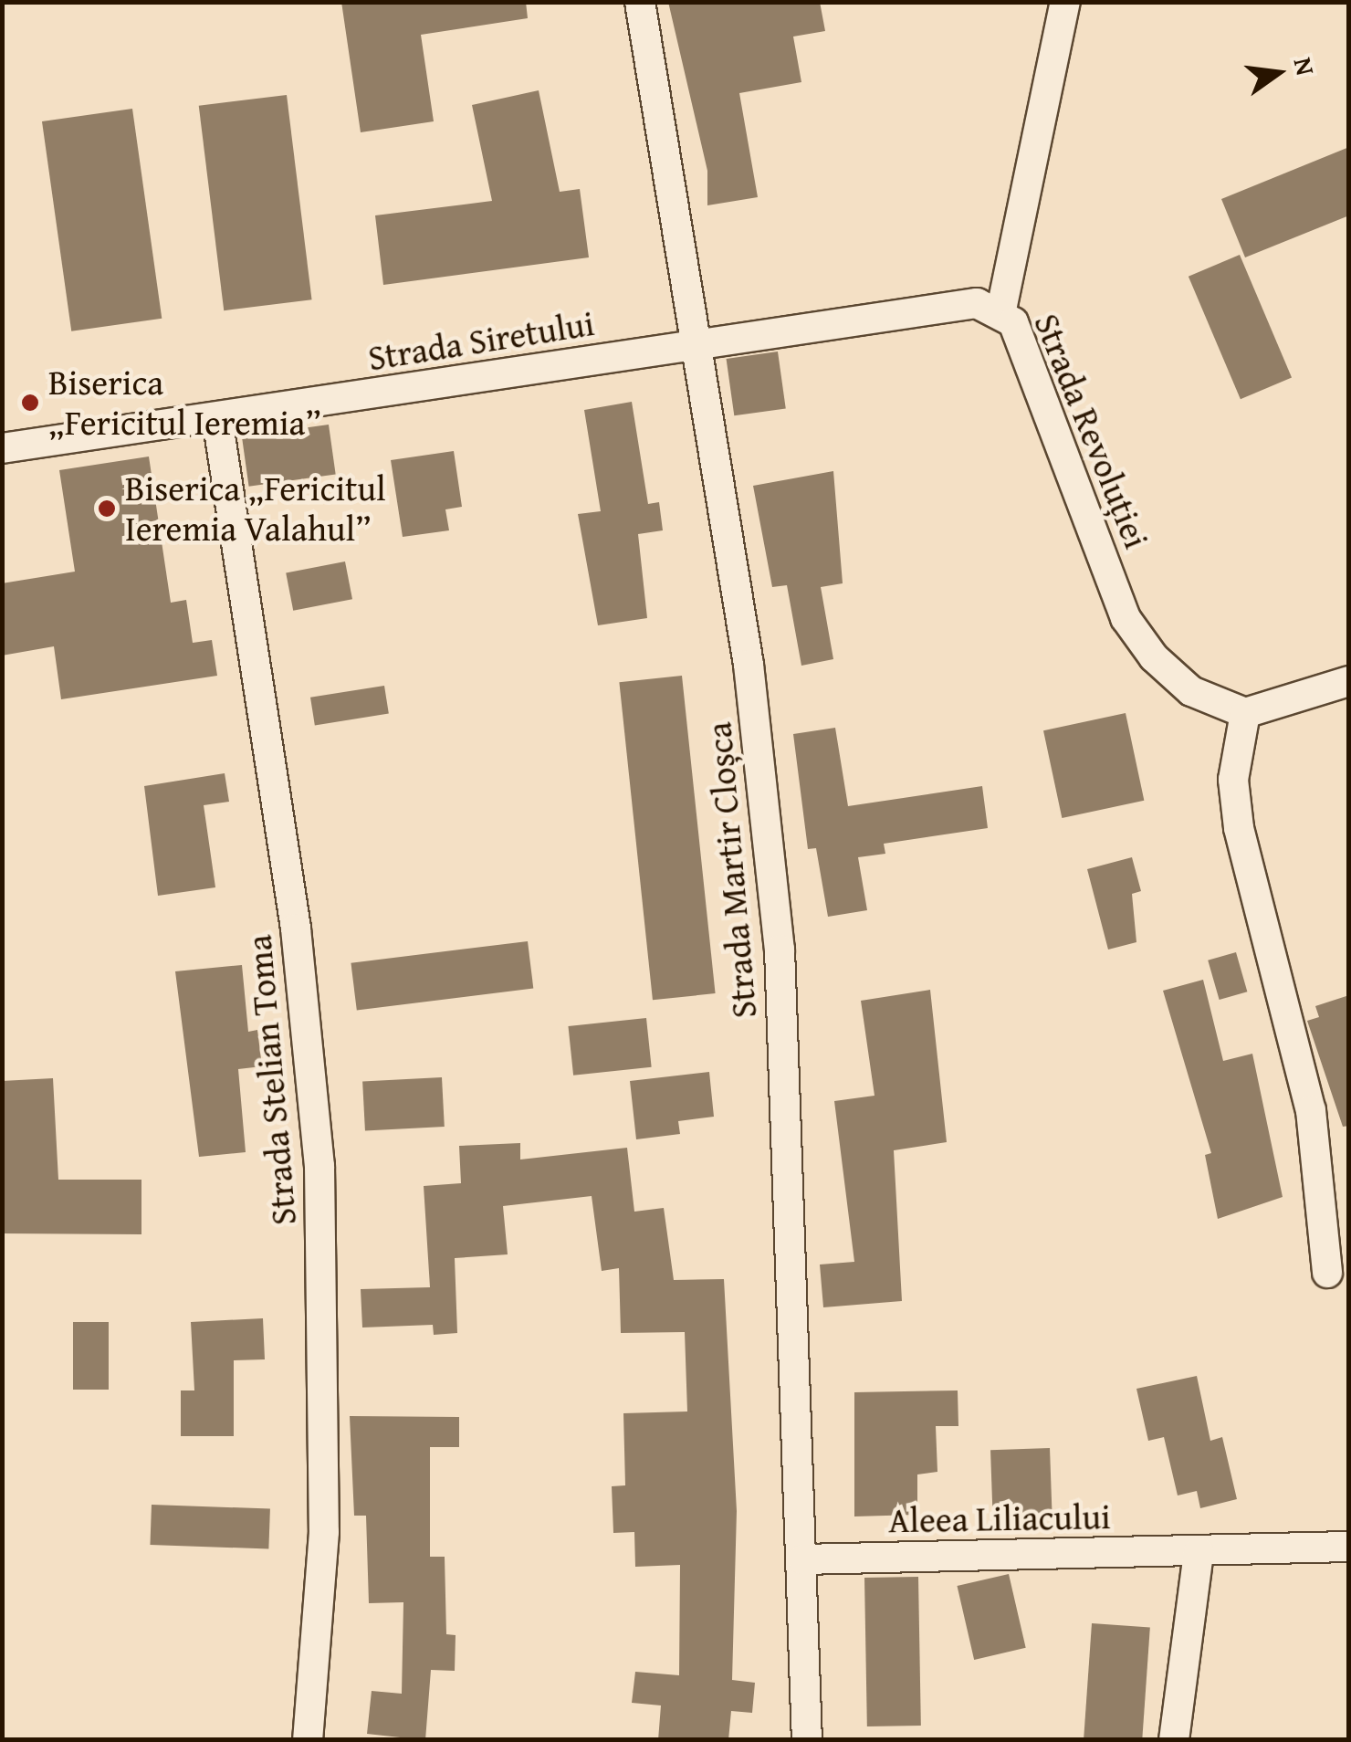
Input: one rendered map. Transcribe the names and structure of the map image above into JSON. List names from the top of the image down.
{
  "streets": {
    "street": [
      "Strada Siretului",
      "Strada Revoluției",
      "Strada Martir Cloșca",
      "Strada Stelian Toma",
      "Aleea Liliacului"
    ]
  },
  "crossings": [
    ["Strada Siretului", "Strada Revoluției"],
    ["Strada Siretului", "Strada Martir Cloșca"],
    ["Strada Siretului", "Strada Stelian Toma"],
    ["Strada Revoluției", "Strada Martir Cloșca"],
    ["Strada Martir Cloșca", "Aleea Liliacului"]
  ],
  "places": ["Biserica „Fericitul Ieremia”", "Biserica „Fericitul Ieremia Valahul”"],
  "north": "right"
}
